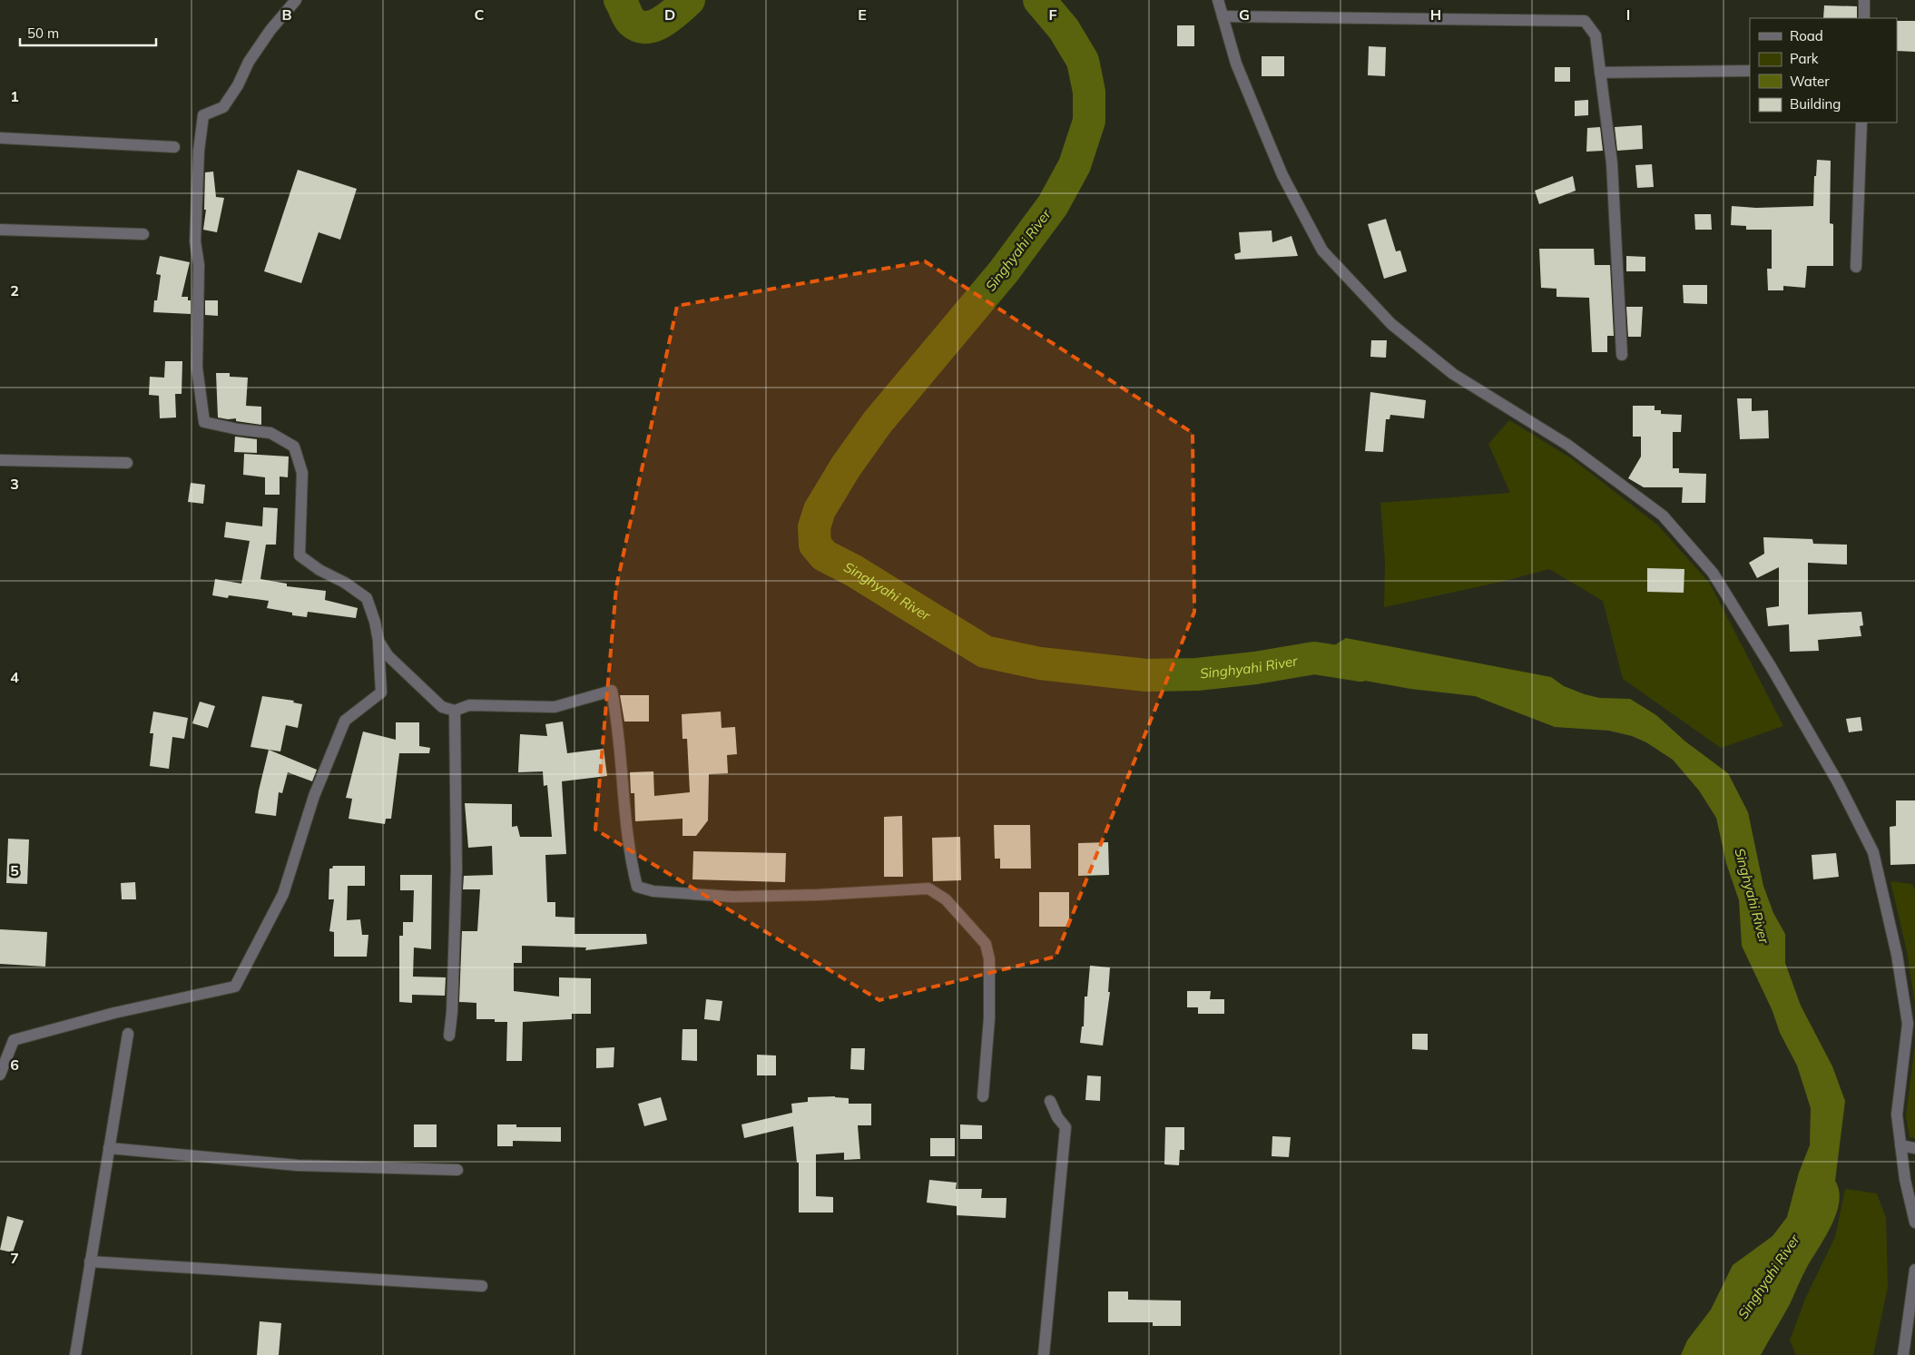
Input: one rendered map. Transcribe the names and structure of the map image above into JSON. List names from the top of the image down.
{
  "water": ["Singhyahi River"],
  "legend": [
    "Road",
    "Park",
    "Water",
    "Building"
  ],
  "scale_bar": "50 m",
  "grid": {
    "columns": [
      "B",
      "C",
      "D",
      "E",
      "F",
      "G",
      "H",
      "I"
    ],
    "rows": [
      "1",
      "2",
      "3",
      "4",
      "5",
      "6",
      "7"
    ]
  }
}
